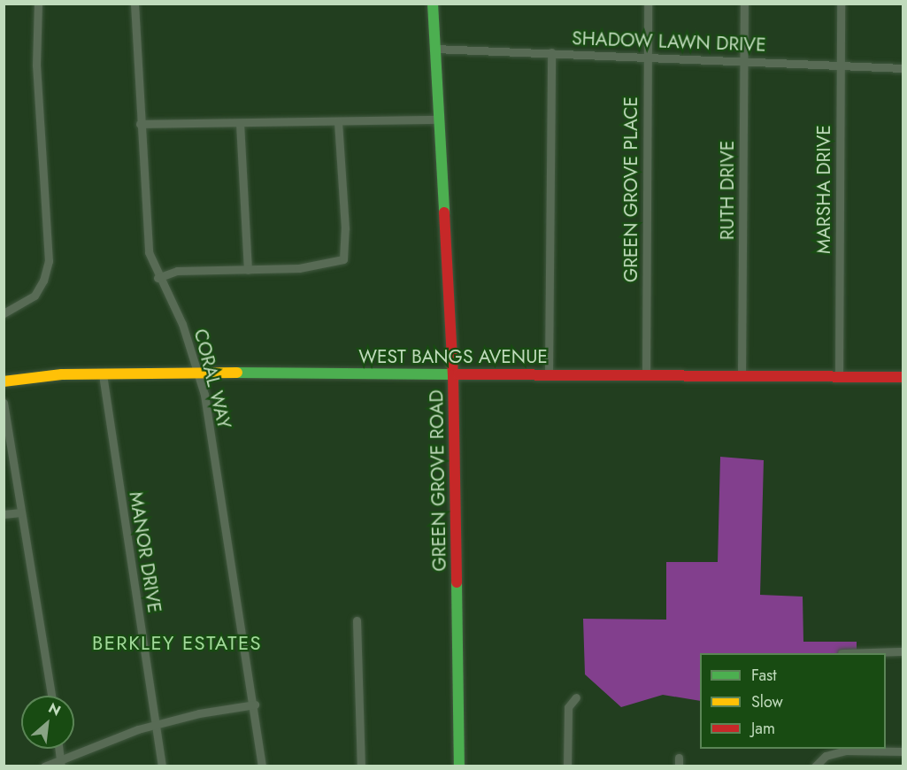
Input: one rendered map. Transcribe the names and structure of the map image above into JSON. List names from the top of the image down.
{
  "streets": {
    "street": [
      "SHADOW LAWN DRIVE",
      "GREEN GROVE PLACE",
      "MARSHA DRIVE",
      "RUTH DRIVE",
      "WEST BANGS AVENUE",
      "CORAL WAY",
      "GREEN GROVE ROAD",
      "MANOR DRIVE"
    ]
  },
  "crossings": [
    ["SHADOW LAWN DRIVE", "GREEN GROVE PLACE"],
    ["SHADOW LAWN DRIVE", "MARSHA DRIVE"],
    ["SHADOW LAWN DRIVE", "RUTH DRIVE"],
    ["SHADOW LAWN DRIVE", "GREEN GROVE ROAD"],
    ["GREEN GROVE PLACE", "WEST BANGS AVENUE"],
    ["MARSHA DRIVE", "WEST BANGS AVENUE"],
    ["RUTH DRIVE", "WEST BANGS AVENUE"],
    ["WEST BANGS AVENUE", "CORAL WAY"],
    ["WEST BANGS AVENUE", "GREEN GROVE ROAD"],
    ["WEST BANGS AVENUE", "MANOR DRIVE"]
  ],
  "districts": ["BERKLEY ESTATES"],
  "legend": ["Fast", "Slow", "Jam"],
  "north": "top right"
}
